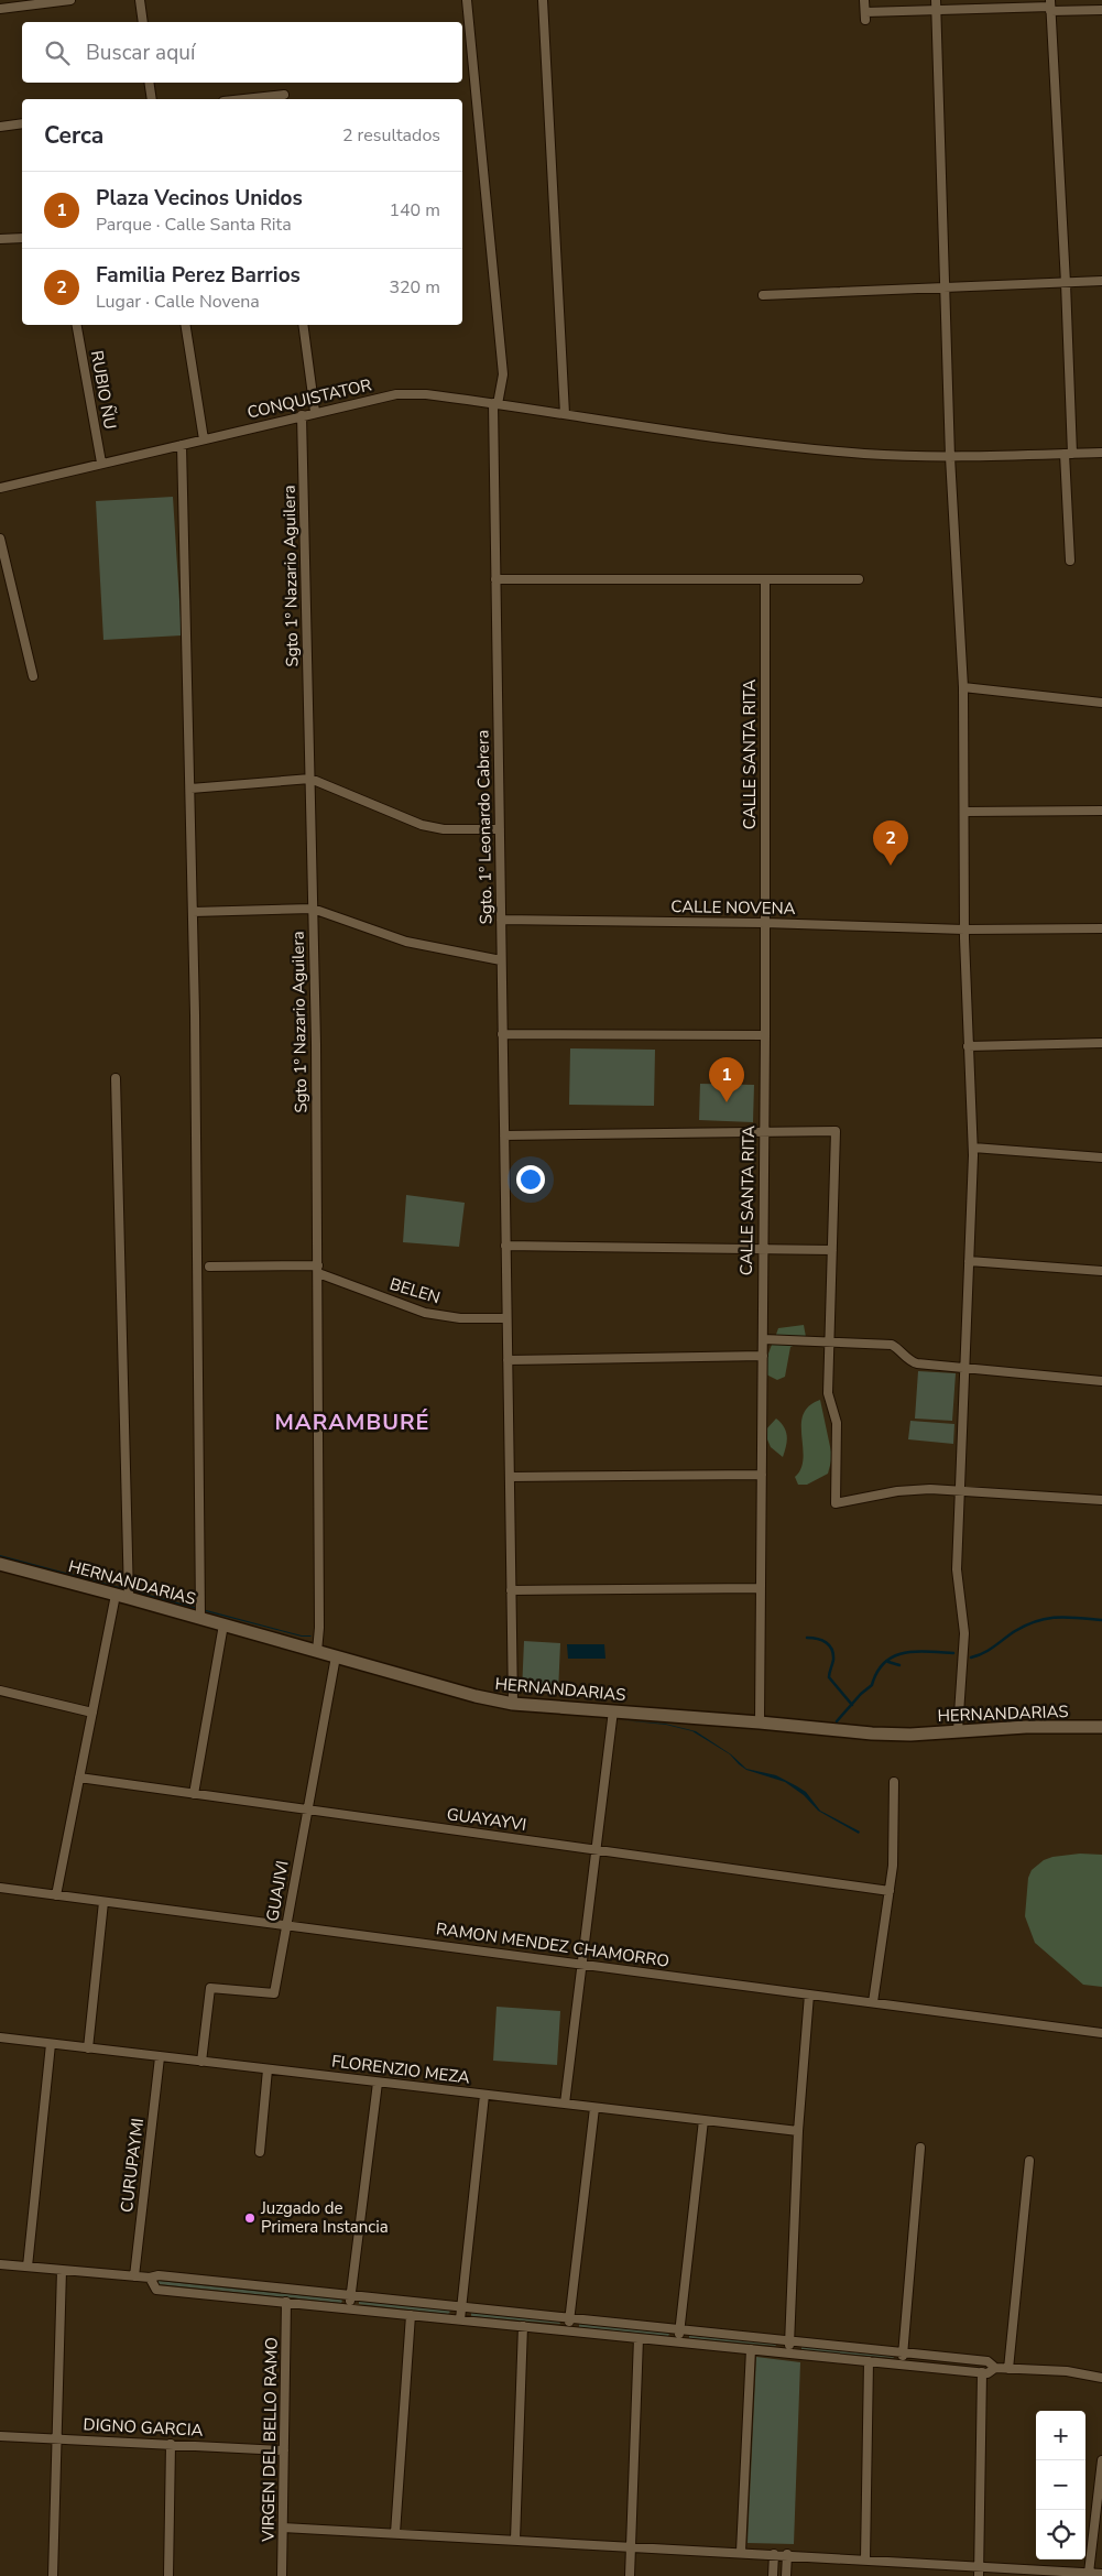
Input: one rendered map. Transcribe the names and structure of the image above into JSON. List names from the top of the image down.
{
  "streets": {
    "street": [
      "RUBIO ÑU",
      "CONQUISTATOR",
      "Sgto 1º Nazario Aguilera",
      "CALLE SANTA RITA",
      "Sgto. 1º Leonardo Cabrera",
      "CALLE NOVENA",
      "BELEN",
      "HERNANDARIAS",
      "GUAYAYVI",
      "GUAJIVI",
      "RAMON MENDEZ CHAMORRO",
      "FLORENZIO MEZA",
      "CURUPAYMI",
      "DIGNO GARCIA",
      "VIRGEN DEL BELLO RAMO"
    ]
  },
  "crossings": [
    ["RUBIO ÑU", "CONQUISTATOR"],
    ["CONQUISTATOR", "Sgto 1º Nazario Aguilera"],
    ["CONQUISTATOR", "Sgto. 1º Leonardo Cabrera"],
    ["Sgto 1º Nazario Aguilera", "BELEN"],
    ["Sgto 1º Nazario Aguilera", "HERNANDARIAS"],
    ["CALLE SANTA RITA", "CALLE NOVENA"],
    ["CALLE SANTA RITA", "HERNANDARIAS"],
    ["Sgto. 1º Leonardo Cabrera", "CALLE NOVENA"],
    ["Sgto. 1º Leonardo Cabrera", "BELEN"],
    ["Sgto. 1º Leonardo Cabrera", "HERNANDARIAS"],
    ["HERNANDARIAS", "GUAJIVI"],
    ["GUAYAYVI", "GUAJIVI"],
    ["GUAJIVI", "RAMON MENDEZ CHAMORRO"],
    ["GUAJIVI", "FLORENZIO MEZA"],
    ["FLORENZIO MEZA", "CURUPAYMI"],
    ["DIGNO GARCIA", "VIRGEN DEL BELLO RAMO"]
  ],
  "districts": ["MARAMBURÉ"],
  "places": ["Juzgado de Primera Instancia"],
  "page": {
    "search": "Buscar aquí",
    "heading": ["Cerca", "2 resultados"],
    "list": [
      {
        "mark": "1",
        "name": "Plaza Vecinos Unidos",
        "note": "Parque · Calle Santa Rita",
        "value": "140 m"
      },
      {
        "mark": "2",
        "name": "Familia Perez Barrios",
        "note": "Lugar · Calle Novena",
        "value": "320 m"
      }
    ],
    "pins": ["2", "1"],
    "map_buttons": ["+", "−"]
  }
}
